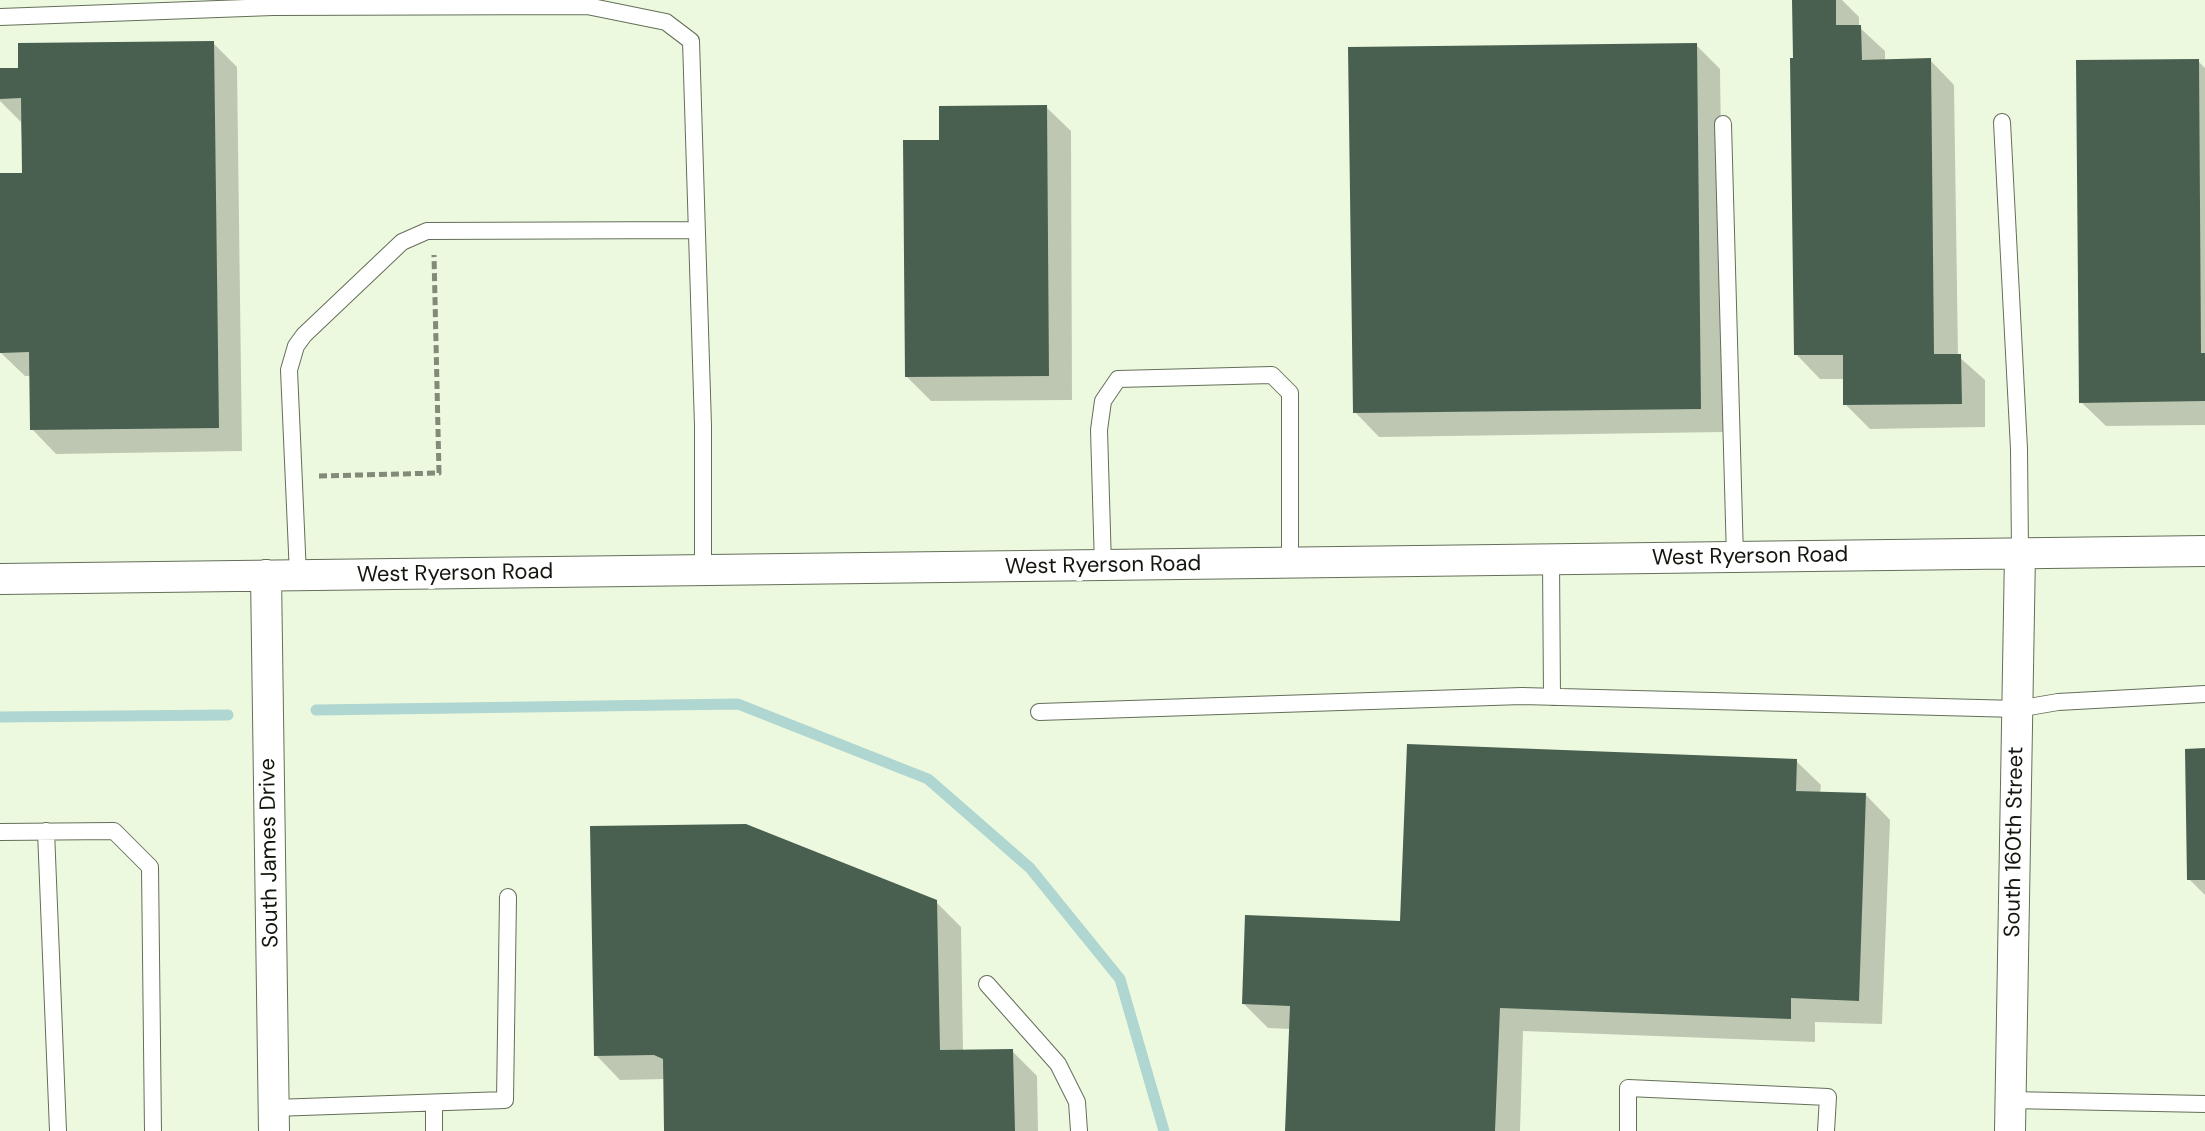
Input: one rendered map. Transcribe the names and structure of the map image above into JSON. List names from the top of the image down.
{
  "streets": {
    "street": ["West Ryerson Road", "South 160th Street", "South James Drive"]
  },
  "crossings": [
    ["West Ryerson Road", "South 160th Street"],
    ["West Ryerson Road", "South James Drive"]
  ]
}
